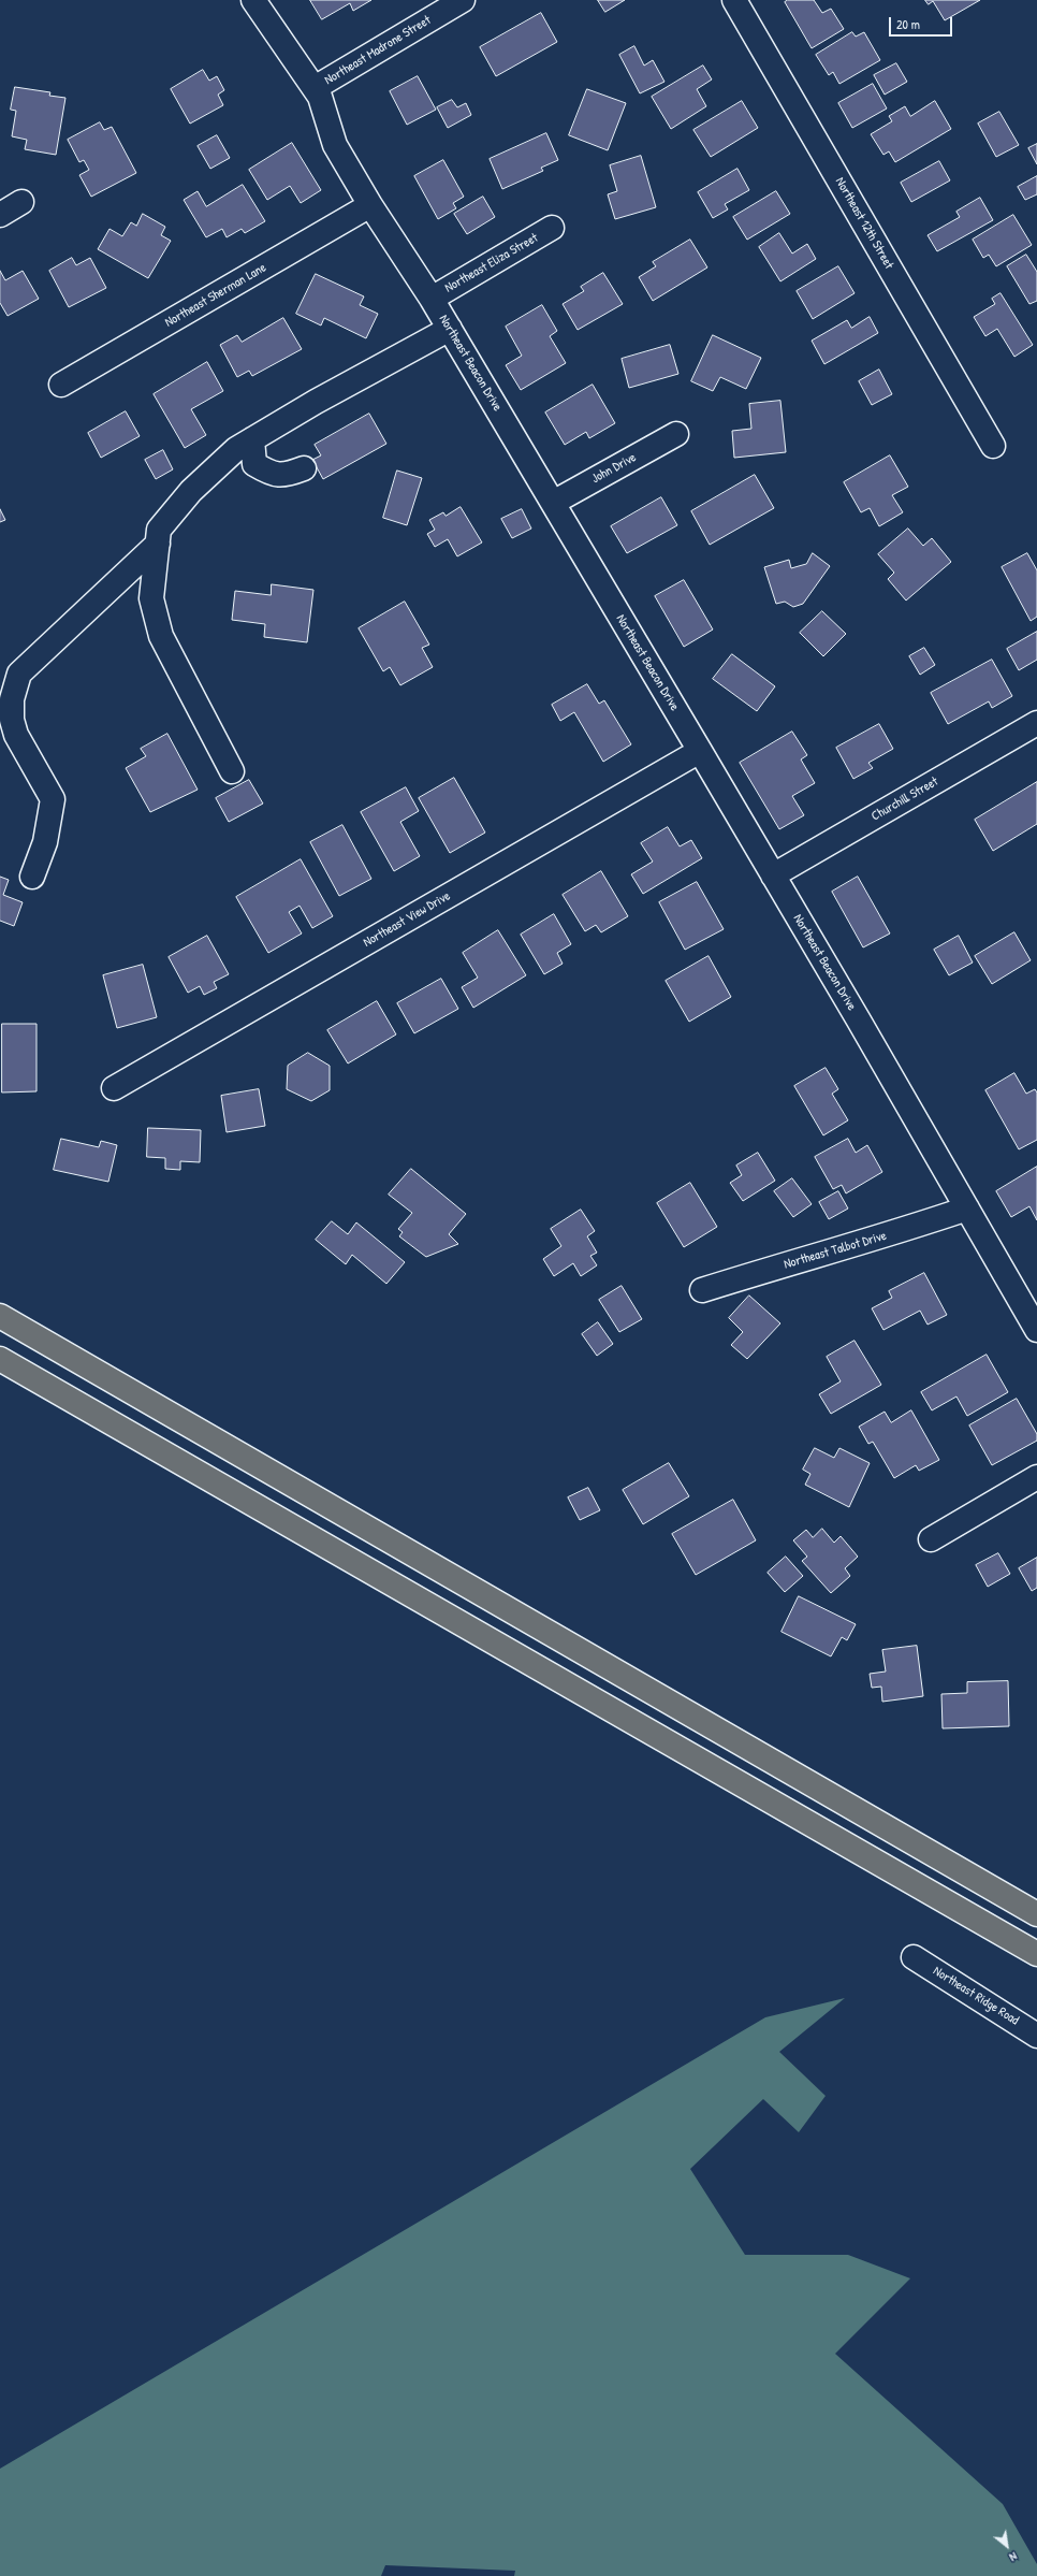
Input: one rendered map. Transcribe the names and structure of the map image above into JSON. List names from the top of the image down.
{
  "streets": {
    "street": [
      "Northeast Madrone Street",
      "Northeast 12th Street",
      "Northeast Eliza Street",
      "Northeast Sherman Lane",
      "Northeast Beacon Drive",
      "John Drive",
      "Churchill Street",
      "Northeast View Drive",
      "Northeast Talbot Drive",
      "Northeast Ridge Road"
    ]
  },
  "crossings": [
    ["Northeast Madrone Street", "Northeast Beacon Drive"],
    ["Northeast Eliza Street", "Northeast Beacon Drive"],
    ["Northeast Sherman Lane", "Northeast Beacon Drive"],
    ["Northeast Beacon Drive", "John Drive"],
    ["Northeast Beacon Drive", "Churchill Street"],
    ["Northeast Beacon Drive", "Northeast View Drive"],
    ["Northeast Beacon Drive", "Northeast Talbot Drive"]
  ],
  "scale_bar": "20 m",
  "north": "bottom right"
}
